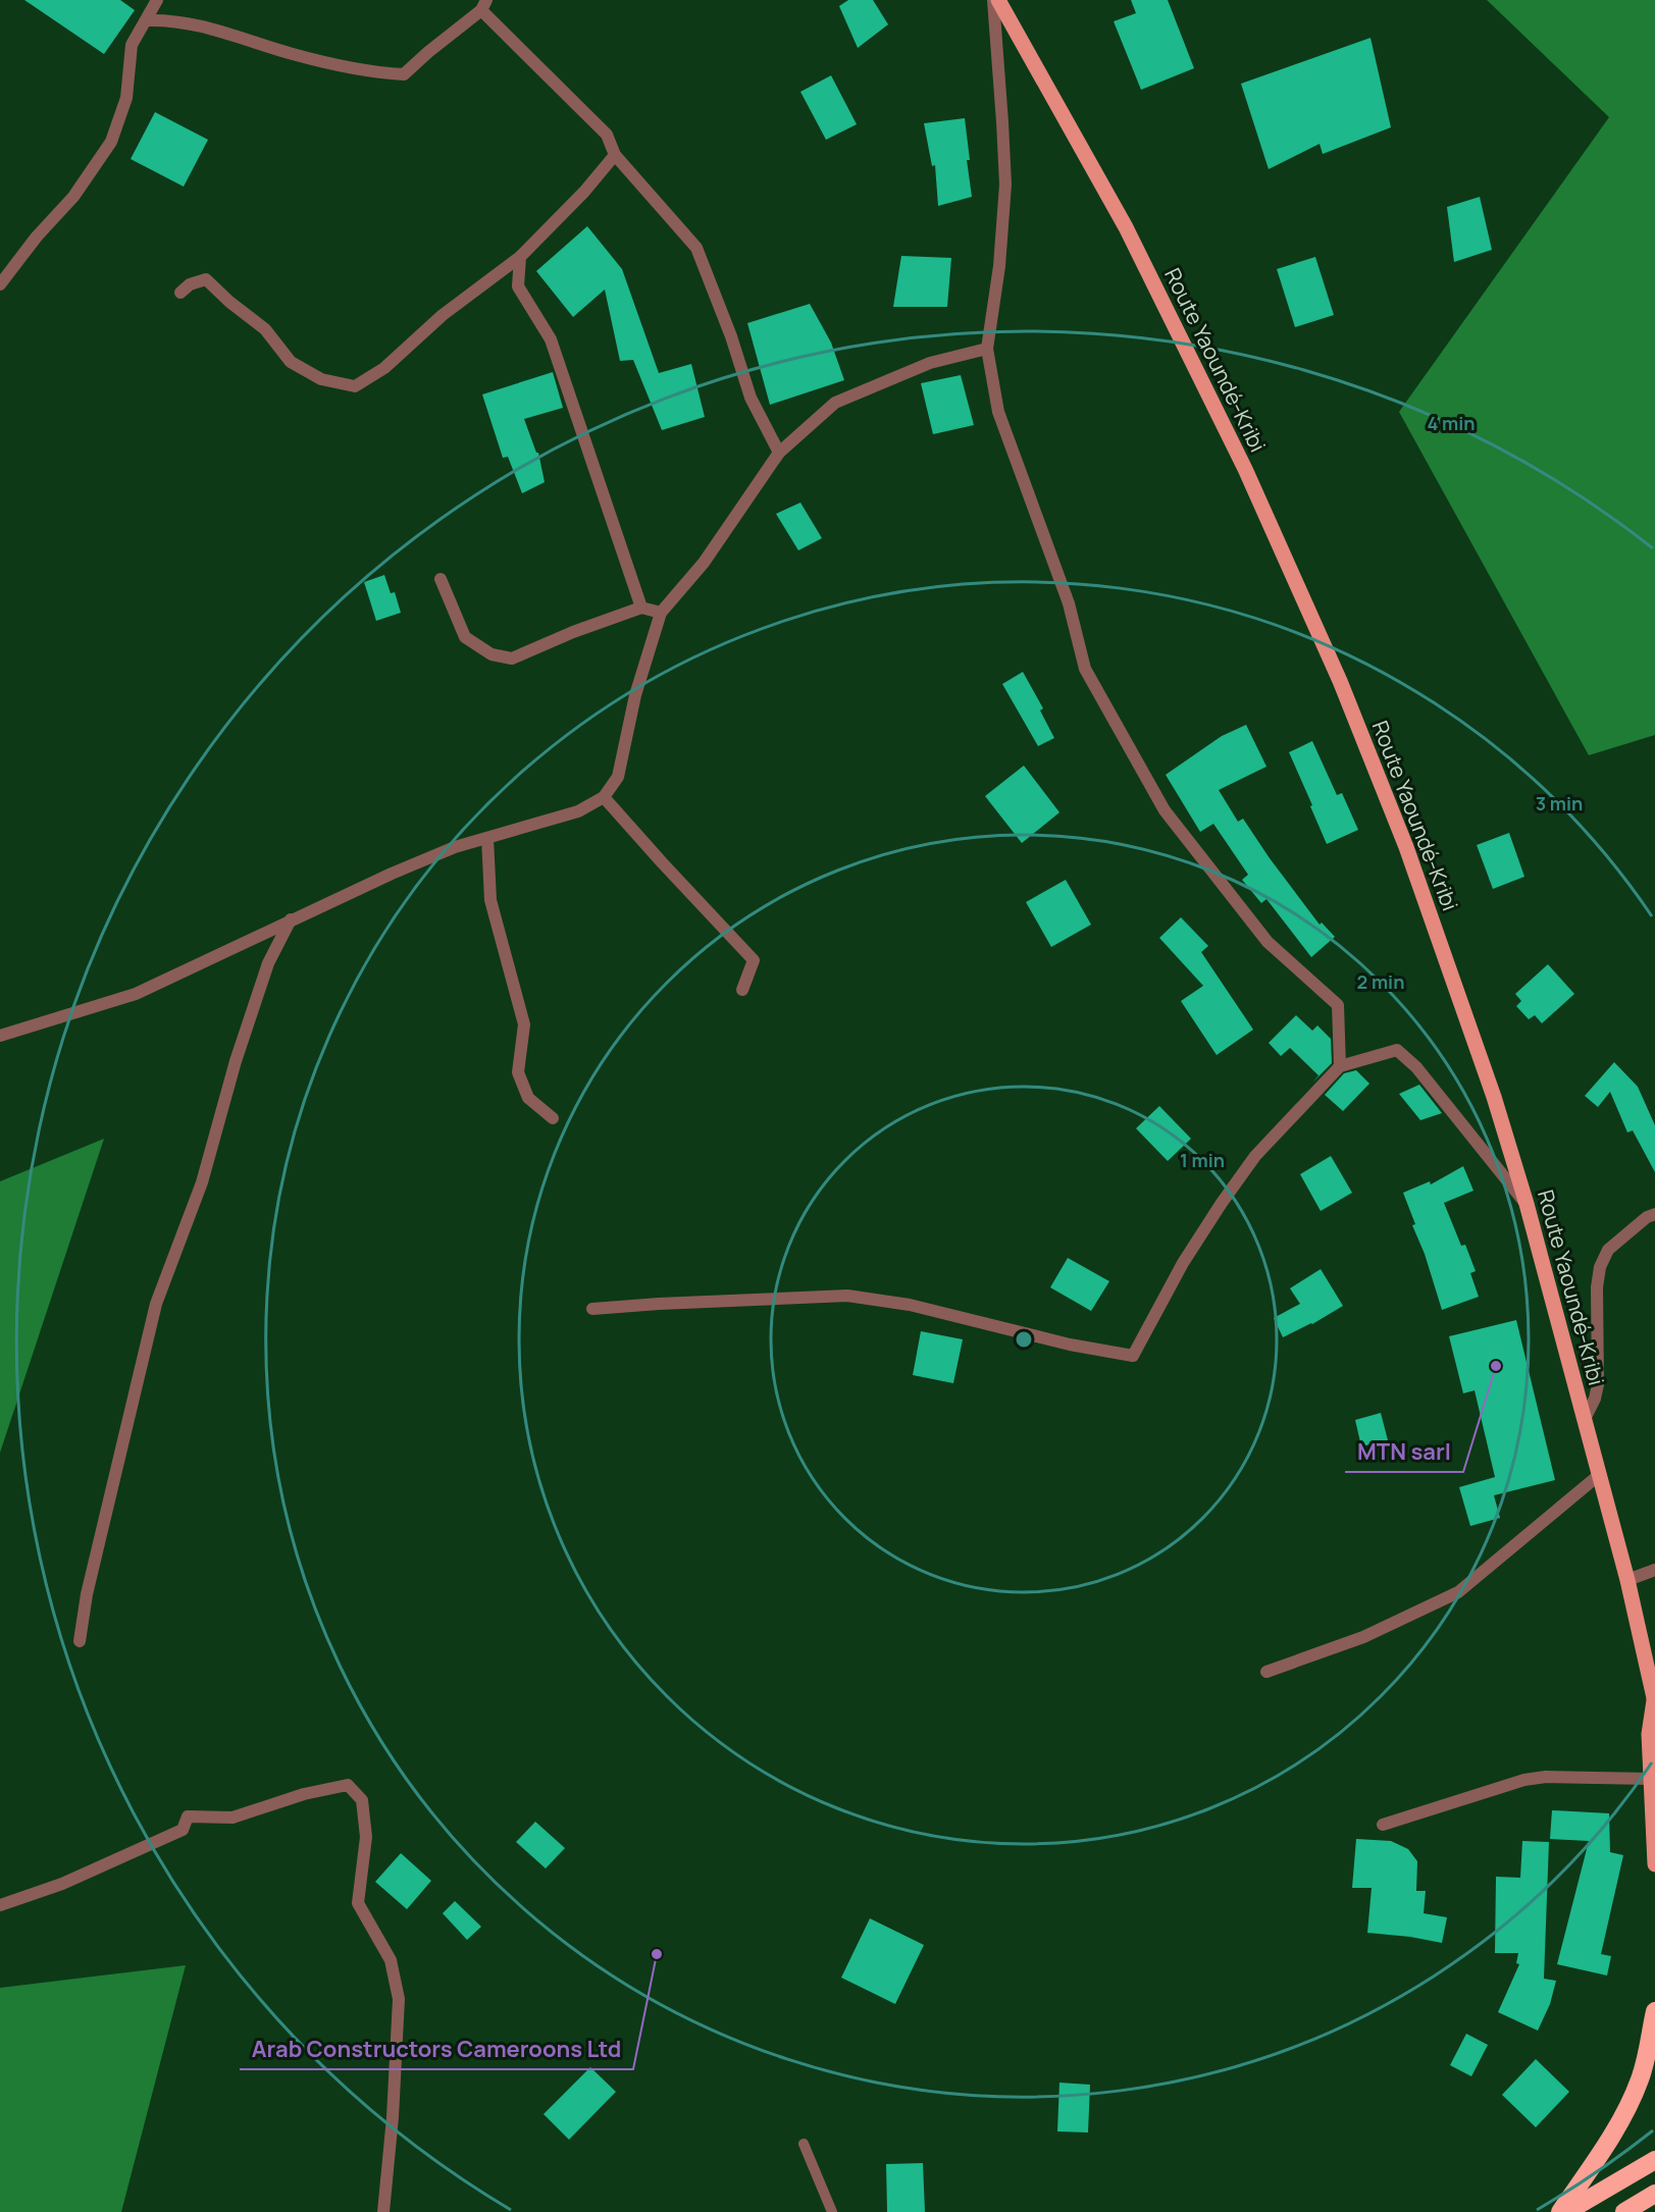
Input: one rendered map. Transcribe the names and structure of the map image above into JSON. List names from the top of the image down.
{
  "streets": {
    "main road": ["Route Yaoundé-Kribi"]
  },
  "places": ["MTN sarl", "Arab Constructors Cameroons Ltd"],
  "rings": [
    "4 min",
    "3 min",
    "2 min",
    "1 min"
  ]
}
